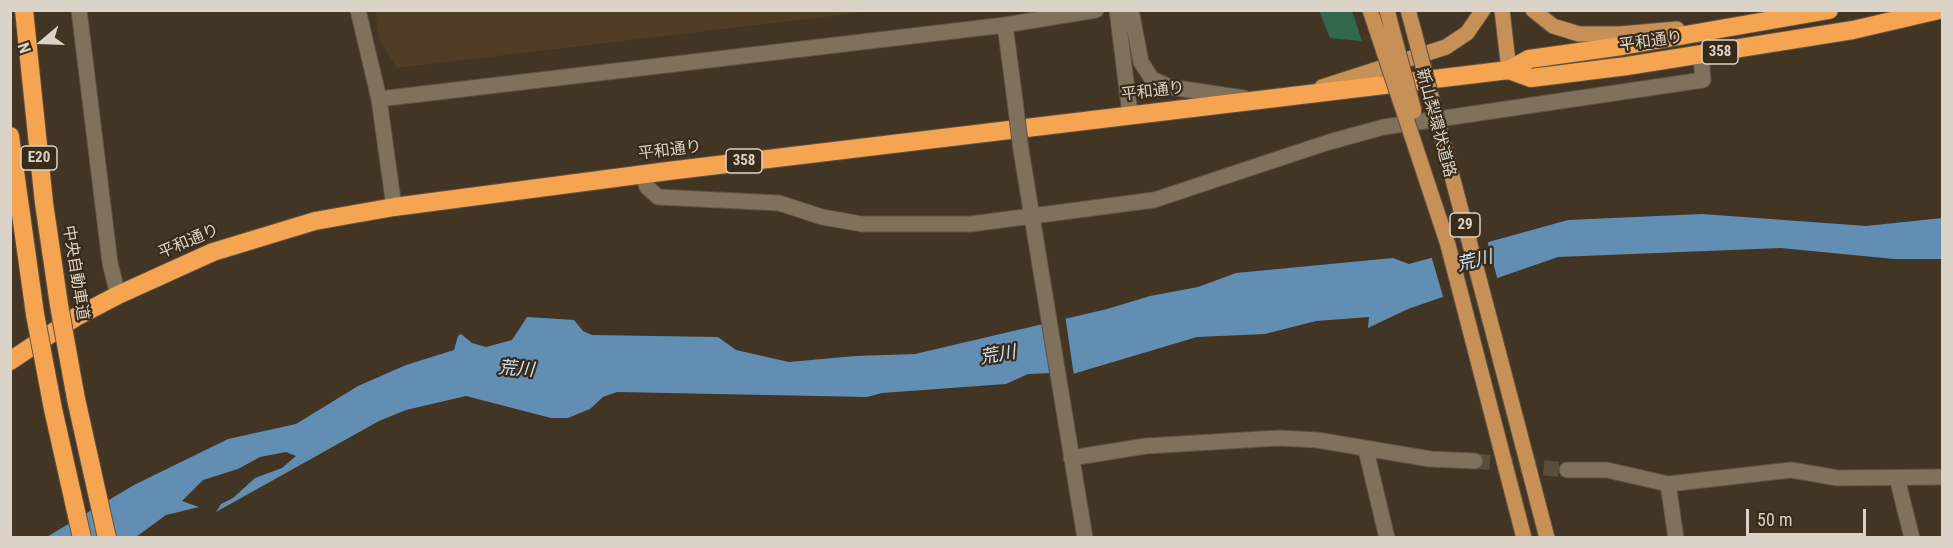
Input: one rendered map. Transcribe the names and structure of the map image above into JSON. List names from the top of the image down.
{
  "streets": {
    "highway": [
      "平和通り",
      "358",
      "E20",
      "中央自動車道"
    ],
    "main road": ["29"]
  },
  "water": ["荒川"],
  "scale_bar": "50 m",
  "north": "left"
}
